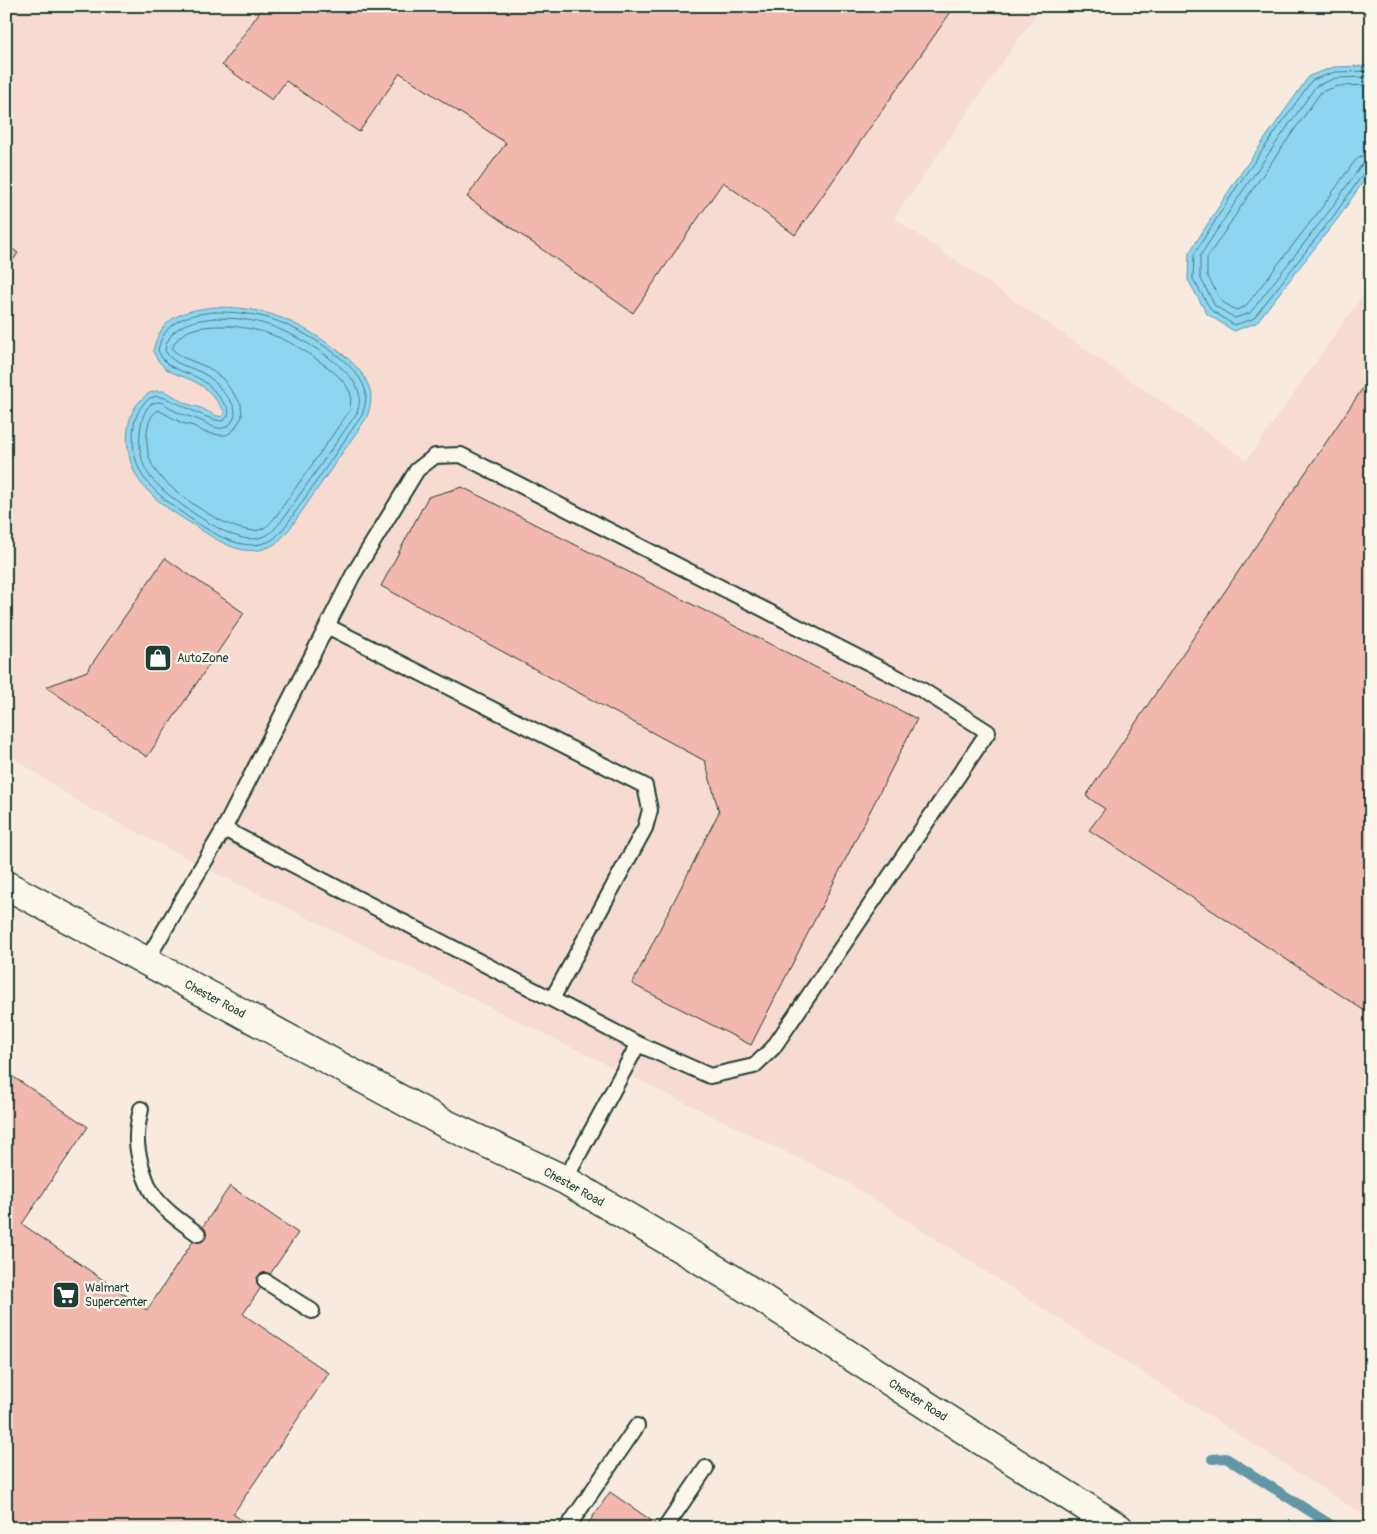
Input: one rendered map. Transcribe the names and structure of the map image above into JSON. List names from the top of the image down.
{
  "streets": {
    "street": ["Chester Road"]
  },
  "places": {
    "shop": ["AutoZone"],
    "supermarket": ["Walmart Supercenter"]
  }
}
